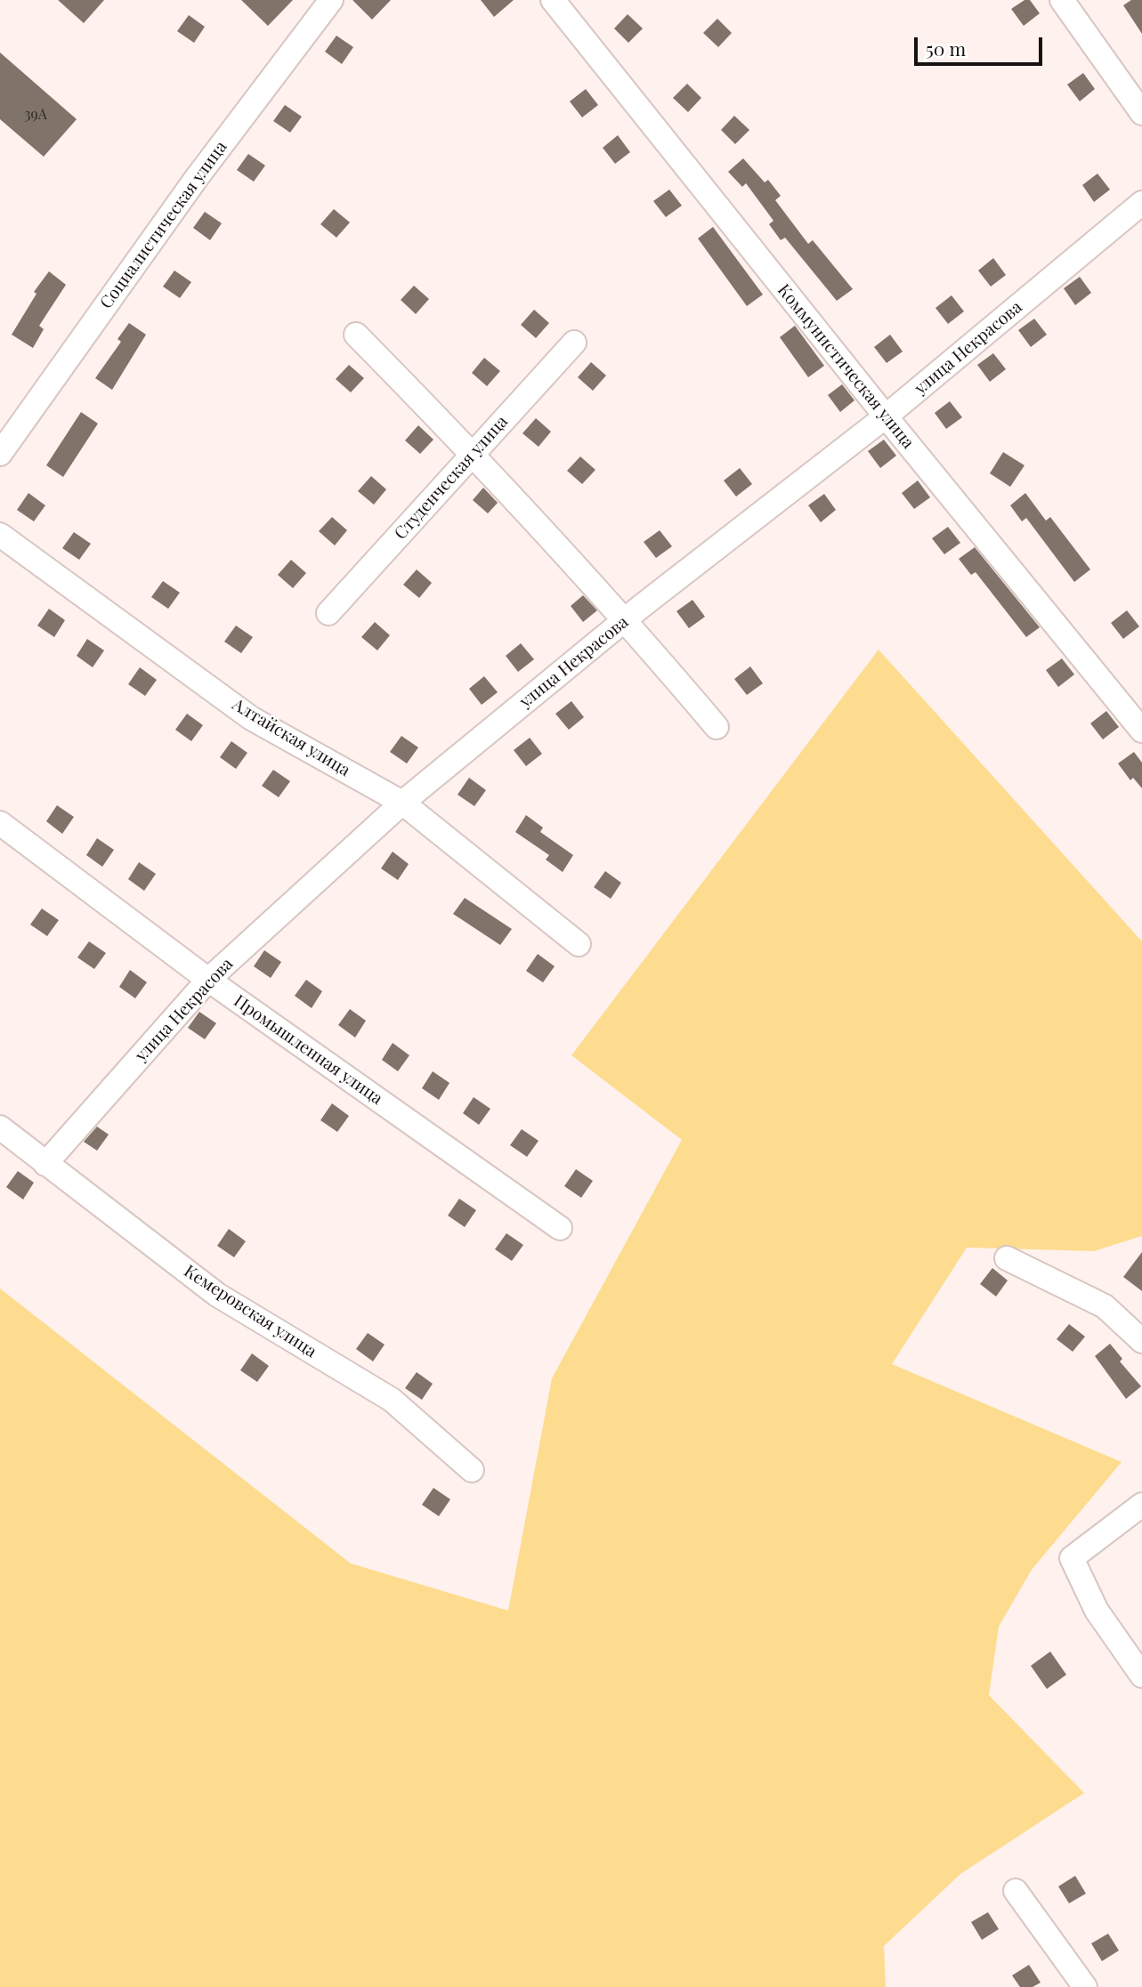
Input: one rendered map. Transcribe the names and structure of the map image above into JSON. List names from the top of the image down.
{
  "streets": {
    "street": [
      "Социалистическая улица",
      "улица Некрасова",
      "Коммунистическая улица",
      "Студенческая улица",
      "Алтайская улица",
      "Промышленная улица",
      "Кемеровская улица"
    ]
  },
  "crossings": [
    ["улица Некрасова", "Коммунистическая улица"],
    ["улица Некрасова", "Алтайская улица"],
    ["улица Некрасова", "Промышленная улица"],
    ["улица Некрасова", "Кемеровская улица"]
  ],
  "house_numbers": ["39А"],
  "scale_bar": "50 m"
}
